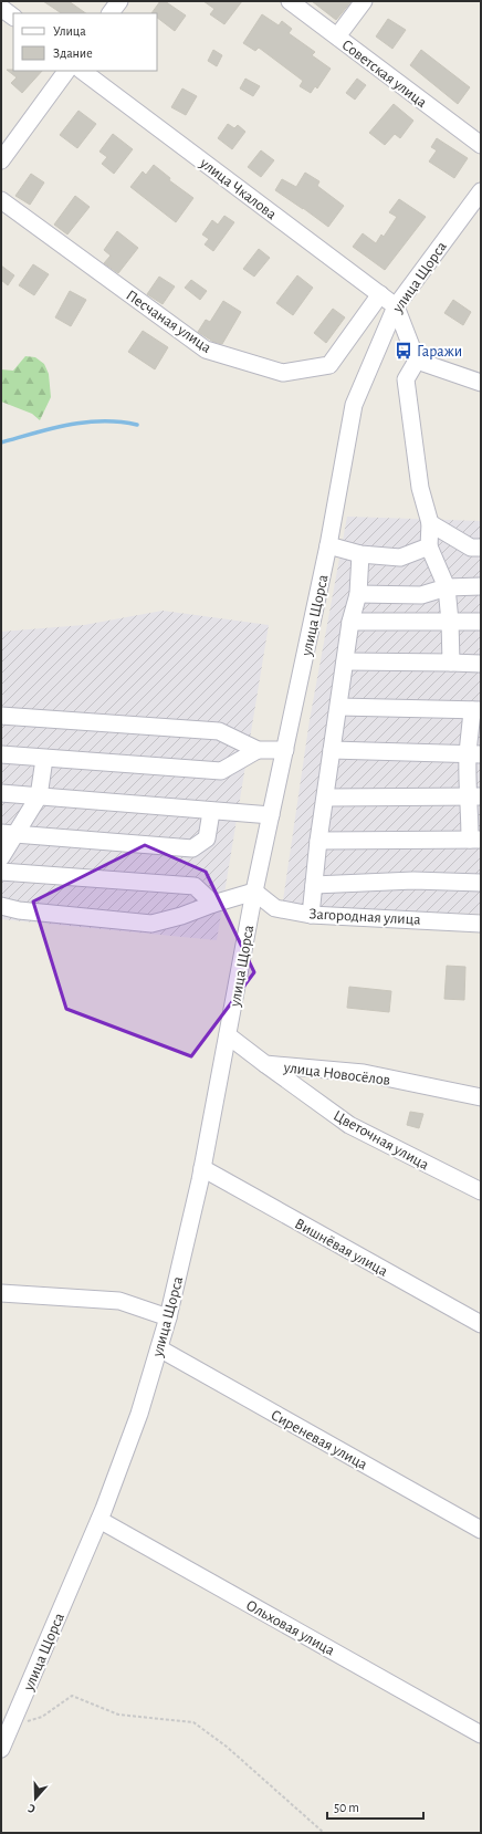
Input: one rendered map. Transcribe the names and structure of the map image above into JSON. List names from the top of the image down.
{
  "streets": {
    "street": [
      "Советская улица",
      "улица Чкалова",
      "улица Щорса",
      "Песчаная улица",
      "Загородная улица",
      "улица Новосёлов",
      "Цветочная улица",
      "Вишнёвая улица",
      "Сиреневая улица",
      "Ольховая улица"
    ]
  },
  "crossings": [
    ["улица Чкалова", "улица Щорса"],
    ["улица Чкалова", "Песчаная улица"],
    ["улица Щорса", "Загородная улица"],
    ["улица Щорса", "улица Новосёлов"],
    ["улица Щорса", "Вишнёвая улица"],
    ["улица Щорса", "Сиреневая улица"],
    ["улица Щорса", "Ольховая улица"],
    ["улица Новосёлов", "Цветочная улица"]
  ],
  "places": {
    "bus stop": ["Гаражи"]
  },
  "legend": ["Улица", "Здание"],
  "scale_bar": "50 m",
  "north": "bottom"
}
